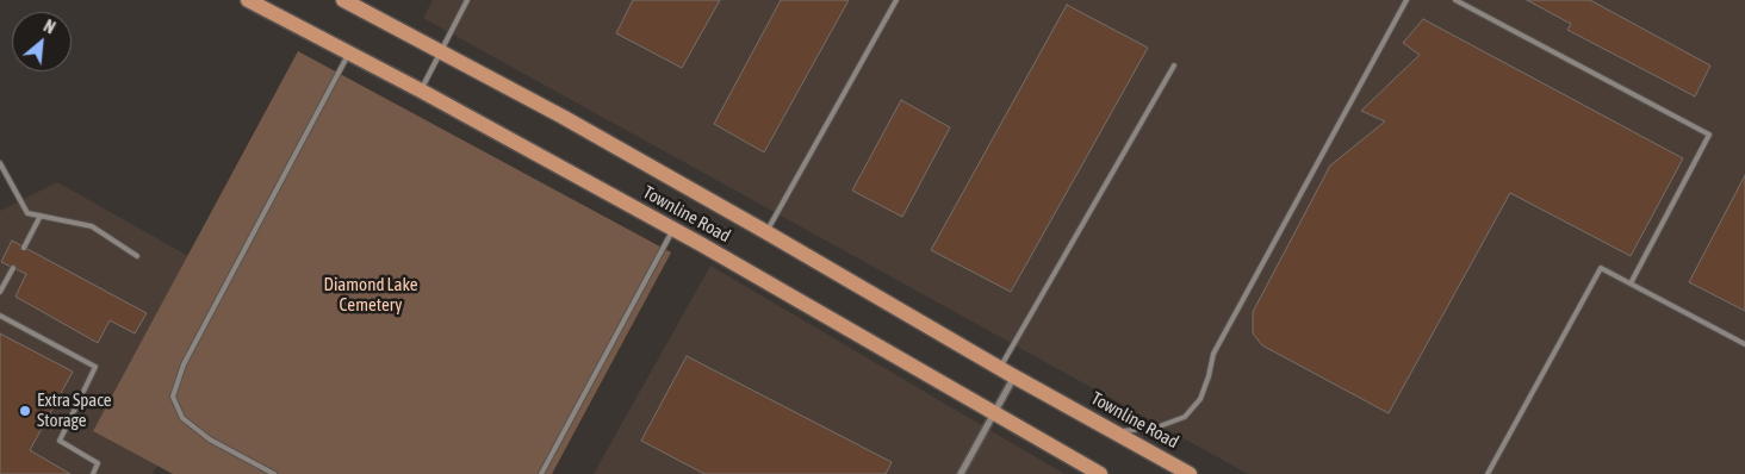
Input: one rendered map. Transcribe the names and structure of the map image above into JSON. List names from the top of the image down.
{
  "streets": {
    "main road": ["Townline Road"]
  },
  "parks": ["Diamond Lake Cemetery"],
  "places": ["Extra Space Storage"],
  "north": "top right"
}
